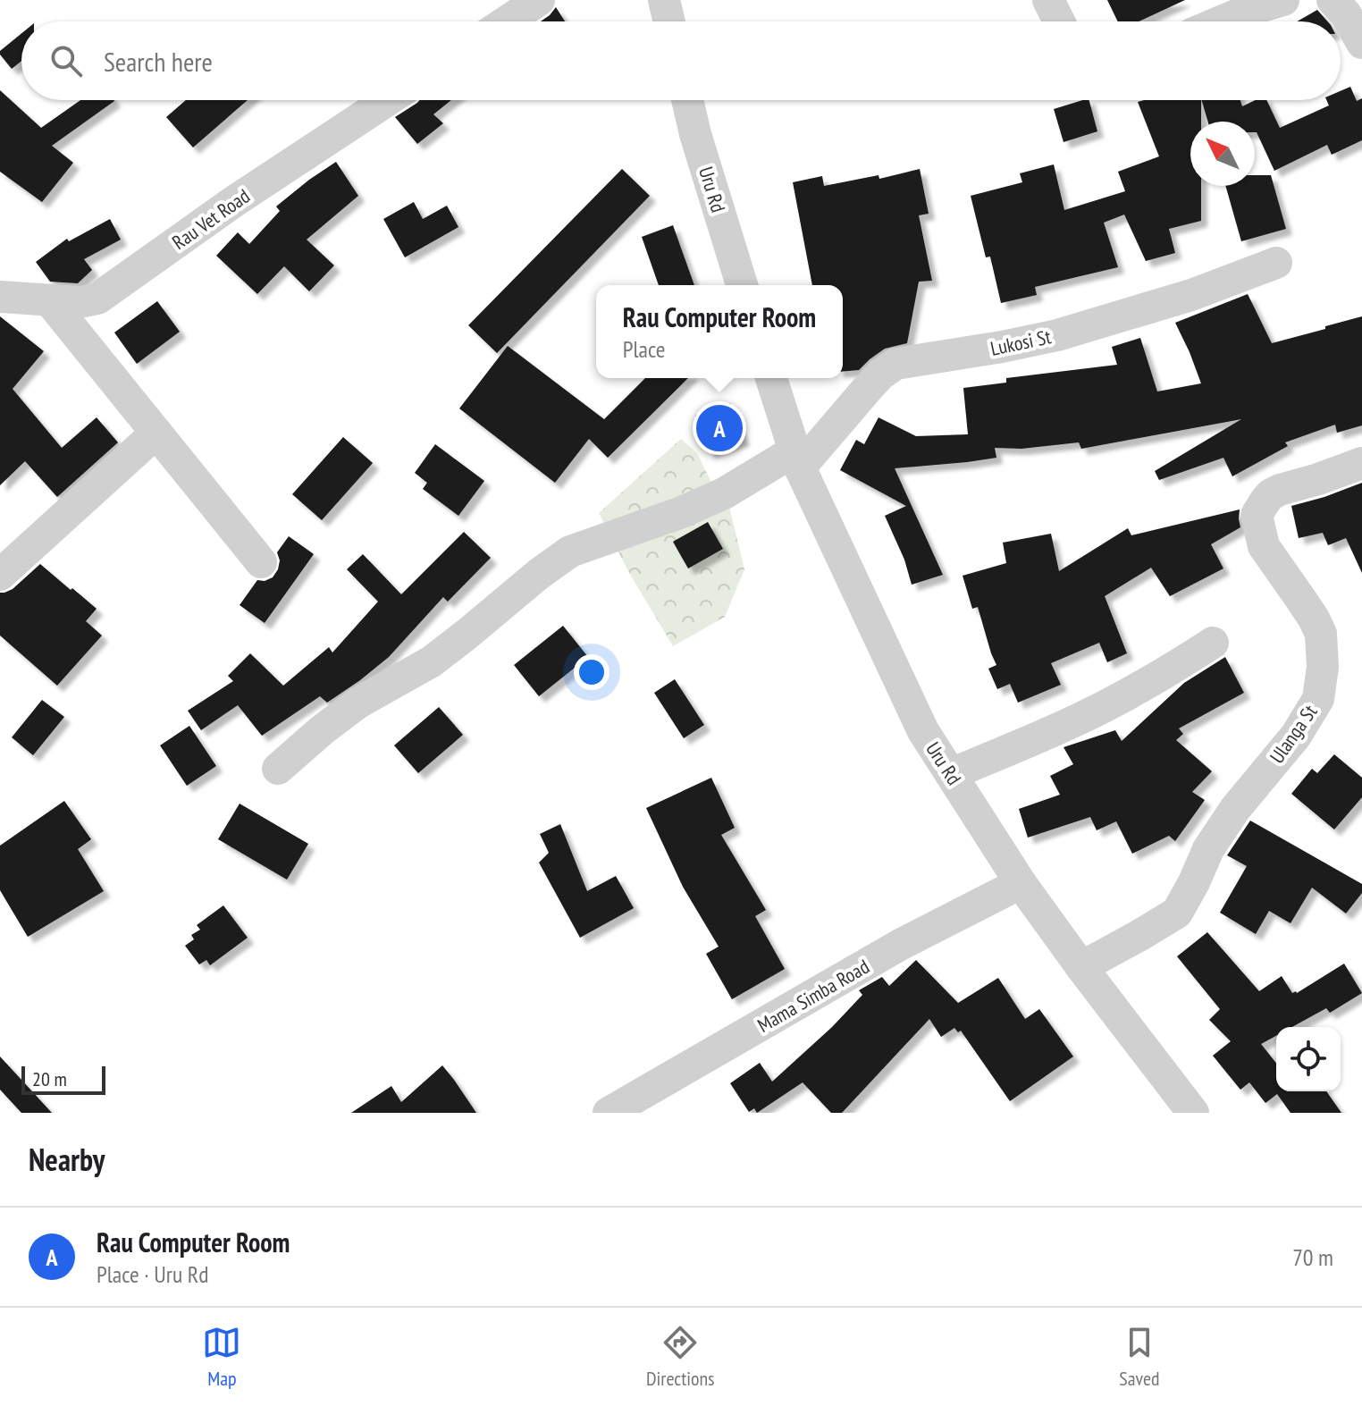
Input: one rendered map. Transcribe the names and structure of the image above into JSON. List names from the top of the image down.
{
  "streets": {
    "street": [
      "Uru Rd",
      "Rau Vet Road",
      "Lukosi St",
      "Ulanga St",
      "Mama Simba Road"
    ]
  },
  "crossings": [
    ["Uru Rd", "Lukosi St"],
    ["Uru Rd", "Ulanga St"],
    ["Uru Rd", "Mama Simba Road"]
  ],
  "scale_bar": "20 m",
  "north": "top left",
  "page": {
    "search": "Search here",
    "popup": ["Rau Computer Room", "Place"],
    "pins": "A",
    "scale": "20 m",
    "heading": "Nearby",
    "list": [
      {
        "mark": "A",
        "name": "Rau Computer Room",
        "note": "Place · Uru Rd",
        "value": "70 m"
      }
    ],
    "nav": ["Map", "Directions", "Saved"]
  }
}
